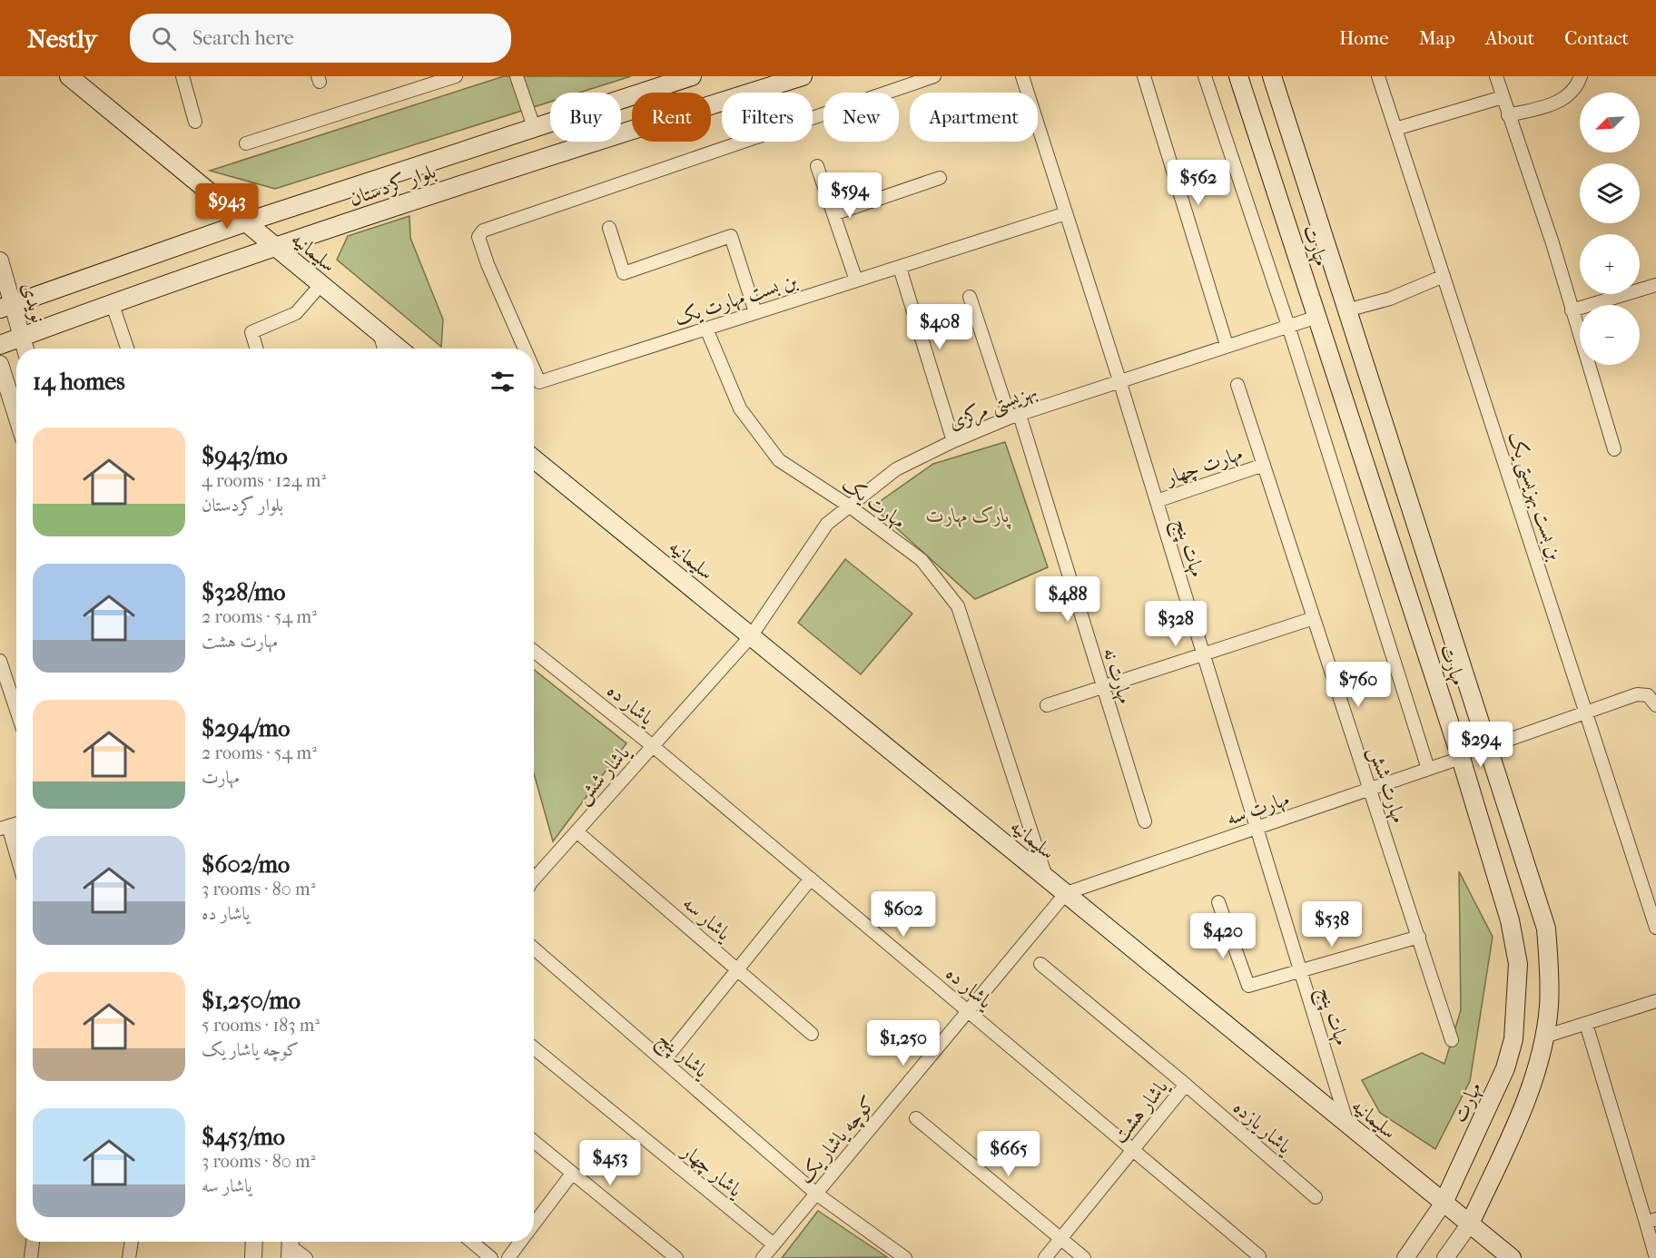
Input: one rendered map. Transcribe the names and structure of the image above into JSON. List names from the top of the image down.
{
  "streets": {
    "main road": ["بلوار کردستان", "مهارت", "سلیمانیه"],
    "street": [
      "بن بست مهارت یک",
      "نویدی",
      "بهزیستی مرکزی",
      "مهارت چهار",
      "بن بست بهزیستی یک",
      "مهارت یک",
      "مهات پنج",
      "مهارت نه",
      "یاشار ده",
      "یاشار شش",
      "مهارت شش",
      "مهارت سه",
      "یاشار سه",
      "یاشار پنج",
      "یاشار هشت",
      "یاشار یازده",
      "کوچه یاشار یک",
      "یاشار چهار"
    ]
  },
  "crossings": [
    ["بلوار کردستان", "سلیمانیه"],
    ["بلوار کردستان", "نویدی"],
    ["مهارت", "سلیمانیه"],
    ["مهارت", "بهزیستی مرکزی"],
    ["مهارت", "مهارت سه"],
    ["سلیمانیه", "بهزیستی مرکزی"],
    ["سلیمانیه", "مهارت یک"],
    ["سلیمانیه", "مهات پنج"],
    ["سلیمانیه", "یاشار شش"],
    ["سلیمانیه", "مهارت سه"],
    ["سلیمانیه", "کوچه یاشار یک"],
    ["بن بست مهارت یک", "مهارت یک"],
    ["بن بست مهارت یک", "مهات پنج"],
    ["بهزیستی مرکزی", "مهارت یک"],
    ["بهزیستی مرکزی", "مهات پنج"],
    ["بهزیستی مرکزی", "مهارت نه"],
    ["بهزیستی مرکزی", "یاشار شش"],
    ["مهارت چهار", "مهات پنج"],
    ["مهارت چهار", "مهارت شش"],
    ["مهات پنج", "مهارت سه"],
    ["یاشار ده", "یاشار شش"],
    ["یاشار ده", "یاشار هشت"],
    ["یاشار ده", "کوچه یاشار یک"],
    ["یاشار شش", "یاشار سه"],
    ["مهارت شش", "مهارت سه"],
    ["مهارت سه", "کوچه یاشار یک"],
    ["یاشار پنج", "کوچه یاشار یک"],
    ["یاشار هشت", "یاشار یازده"],
    ["کوچه یاشار یک", "یاشار چهار"]
  ],
  "parks": ["پارک مهارت"],
  "north": "bottom left",
  "page": {
    "header": "Nestly",
    "search": "Search here",
    "nav": [
      "Home",
      "Map",
      "About",
      "Contact"
    ],
    "map_buttons": ["+", "−"],
    "chip": [
      "Buy",
      "Rent",
      "Filters",
      "New",
      "Apartment"
    ],
    "price": [
      "$562",
      "$594",
      "$943",
      "$408",
      "$488",
      "$328",
      "$760",
      "$294",
      "$602",
      "$538",
      "$420",
      "$1,250",
      "$665",
      "$453"
    ],
    "heading": "14 homes",
    "list": [
      {
        "name": "$943/mo",
        "note": "4 rooms · 124 m² · بلوار کردستان"
      },
      {
        "name": "$328/mo",
        "note": "2 rooms · 54 m² · مهارت هشت"
      },
      {
        "name": "$294/mo",
        "note": "2 rooms · 54 m² · مهارت"
      },
      {
        "name": "$602/mo",
        "note": "3 rooms · 80 m² · یاشار ده"
      },
      {
        "name": "$1,250/mo",
        "note": "5 rooms · 183 m² · کوچه یاشار یک"
      },
      {
        "name": "$453/mo",
        "note": "3 rooms · 80 m² · یاشار سه"
      }
    ]
  }
}
